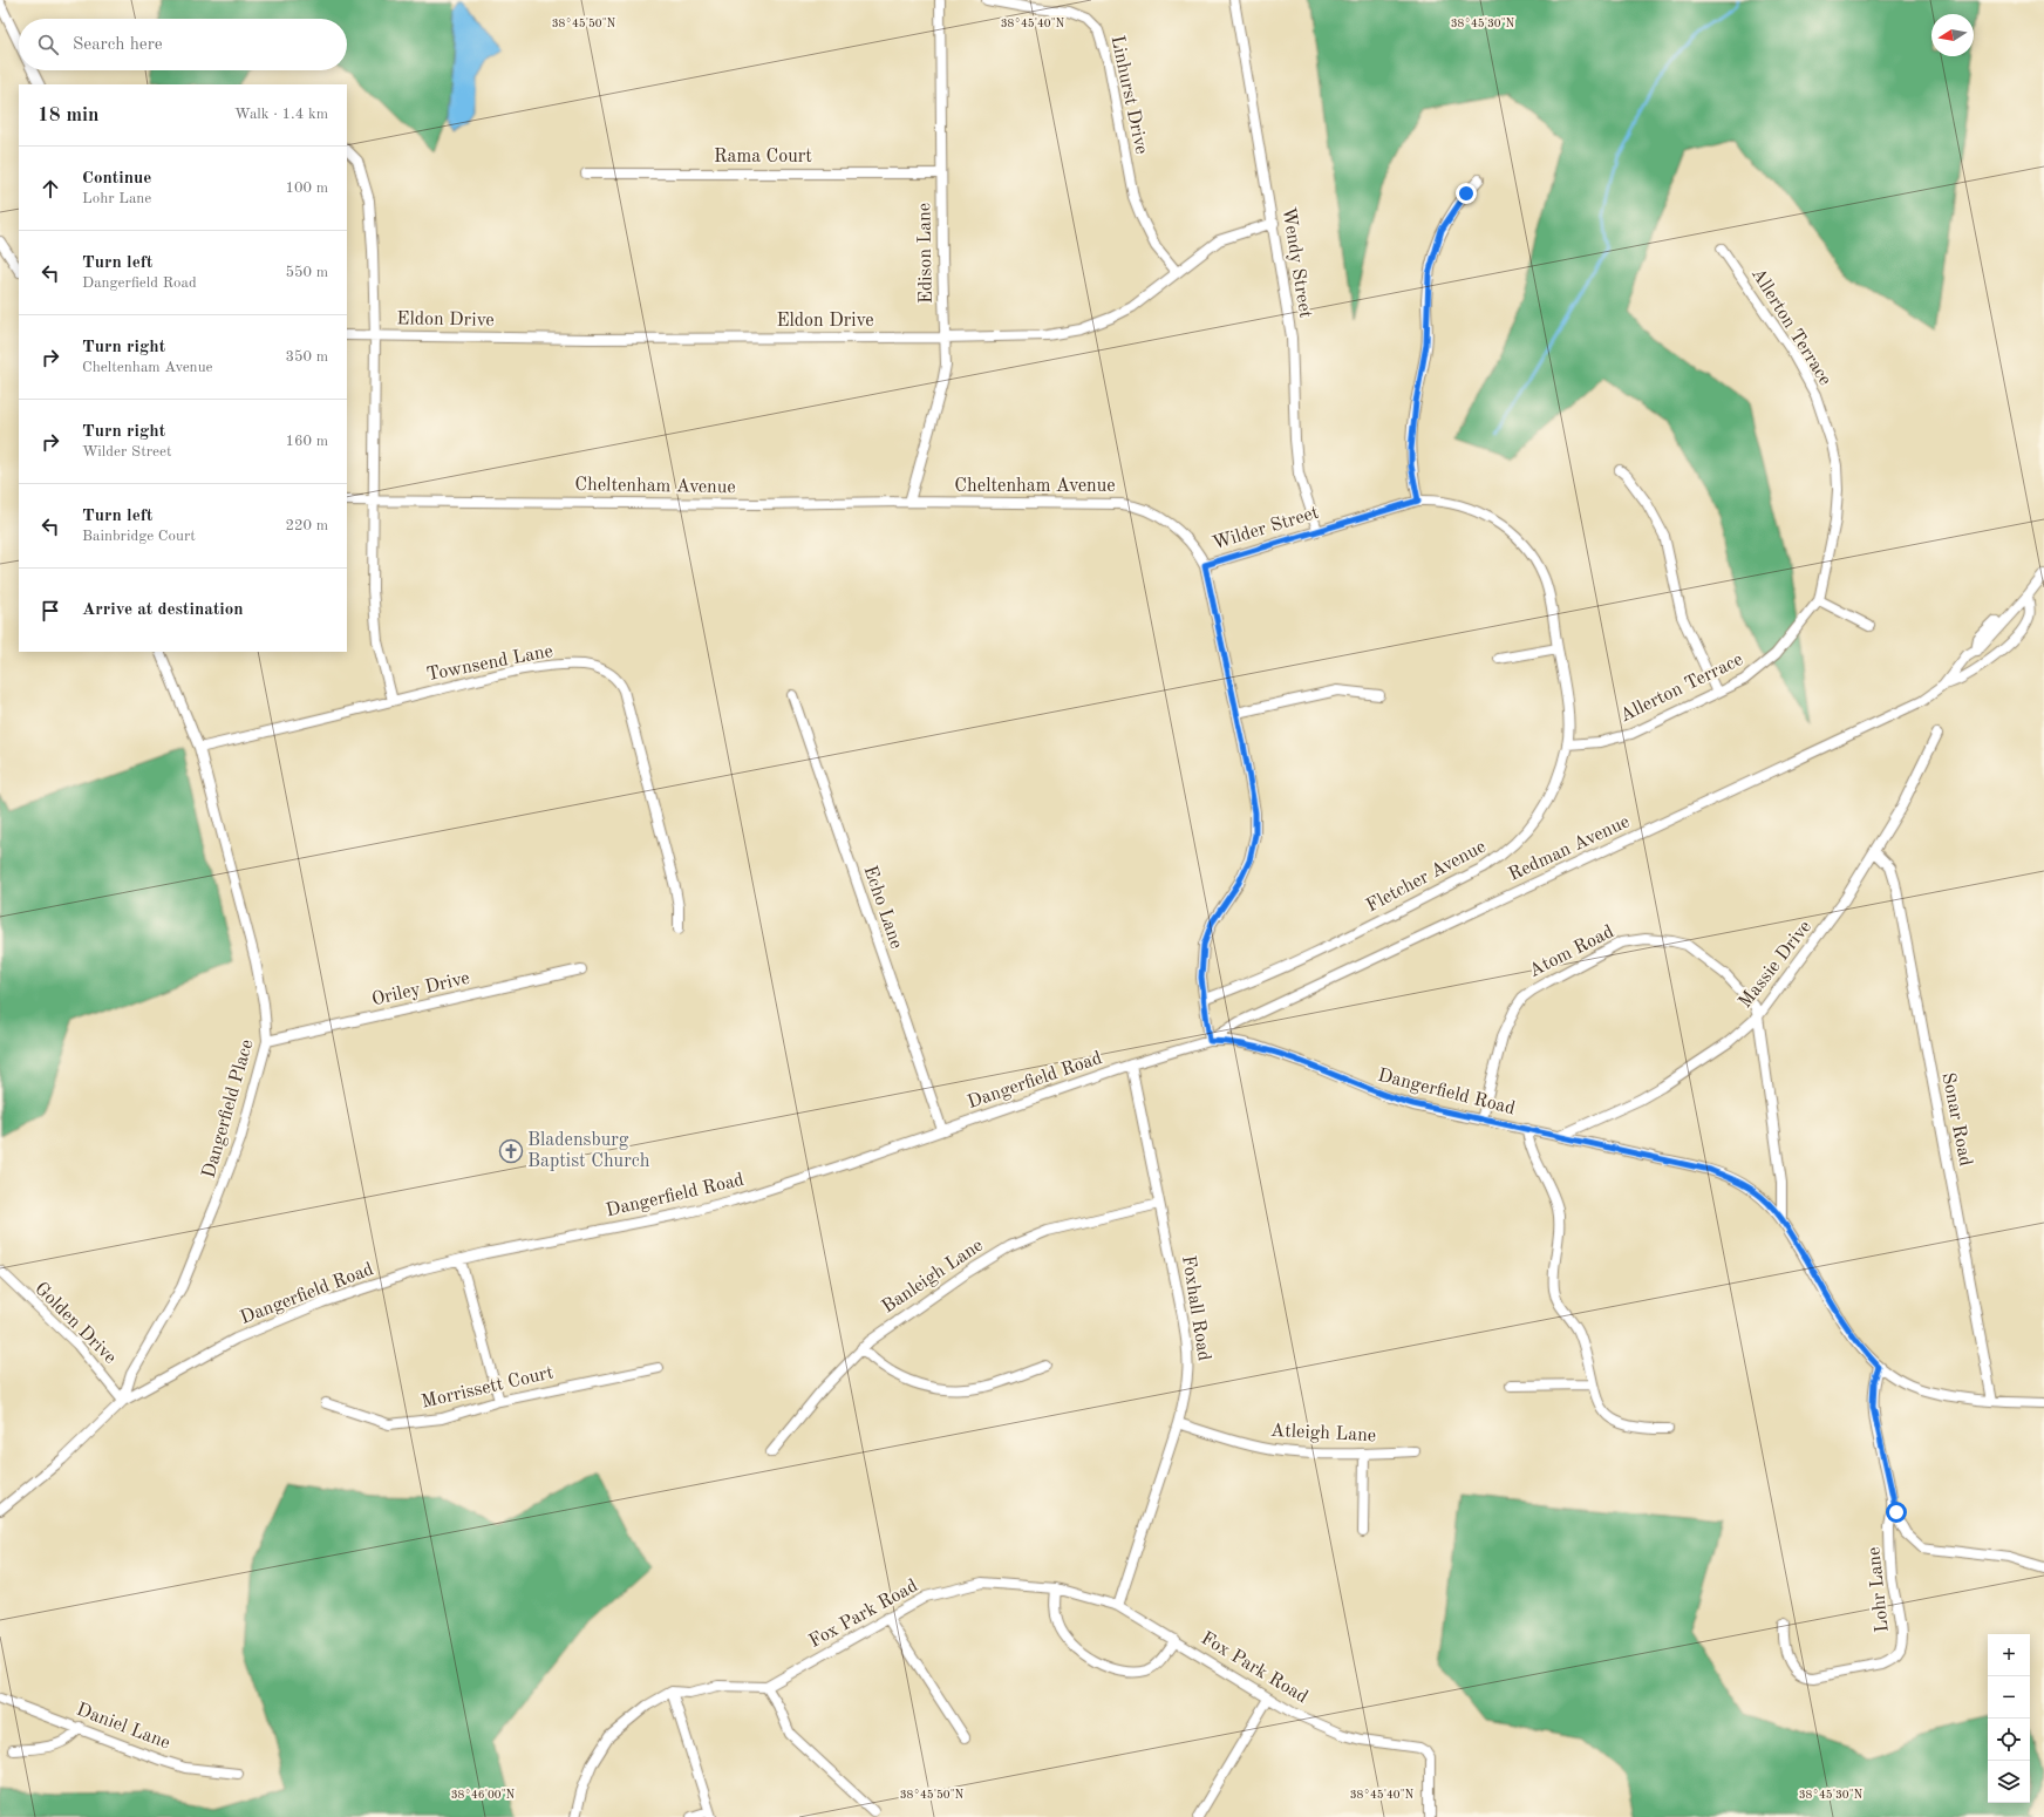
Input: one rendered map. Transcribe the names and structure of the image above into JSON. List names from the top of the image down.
{
  "streets": {
    "street": [
      "Linhurst Drive",
      "Rama Court",
      "Edison Lane",
      "Wendy Street",
      "Eldon Drive",
      "Allerton Terrace",
      "Cheltenham Avenue",
      "Wilder Street",
      "Townsend Lane",
      "Redman Avenue",
      "Fletcher Avenue",
      "Echo Lane",
      "Atom Road",
      "Massie Drive",
      "Oriley Drive",
      "Dangerfield Road",
      "Dangerfield Place",
      "Sonar Road",
      "Banleigh Lane",
      "Foxhall Road",
      "Golden Drive",
      "Morrissett Court",
      "Atleigh Lane",
      "Lohr Lane",
      "Fox Park Road",
      "Daniel Lane"
    ]
  },
  "crossings": [
    ["Linhurst Drive", "Eldon Drive"],
    ["Rama Court", "Edison Lane"],
    ["Edison Lane", "Eldon Drive"],
    ["Edison Lane", "Cheltenham Avenue"],
    ["Wendy Street", "Eldon Drive"],
    ["Wendy Street", "Wilder Street"],
    ["Allerton Terrace", "Fletcher Avenue"],
    ["Cheltenham Avenue", "Wilder Street"],
    ["Cheltenham Avenue", "Redman Avenue"],
    ["Cheltenham Avenue", "Fletcher Avenue"],
    ["Cheltenham Avenue", "Dangerfield Road"],
    ["Wilder Street", "Fletcher Avenue"],
    ["Townsend Lane", "Dangerfield Place"],
    ["Redman Avenue", "Dangerfield Road"],
    ["Echo Lane", "Dangerfield Road"],
    ["Atom Road", "Massie Drive"],
    ["Atom Road", "Dangerfield Road"],
    ["Massie Drive", "Dangerfield Road"],
    ["Massie Drive", "Sonar Road"],
    ["Oriley Drive", "Dangerfield Place"],
    ["Dangerfield Road", "Dangerfield Place"],
    ["Dangerfield Road", "Sonar Road"],
    ["Dangerfield Road", "Foxhall Road"],
    ["Dangerfield Road", "Golden Drive"],
    ["Dangerfield Road", "Lohr Lane"],
    ["Dangerfield Place", "Golden Drive"],
    ["Banleigh Lane", "Foxhall Road"],
    ["Foxhall Road", "Atleigh Lane"],
    ["Foxhall Road", "Fox Park Road"]
  ],
  "places": {
    "church": ["Bladensburg Baptist Church"]
  },
  "north": "left",
  "page": {
    "search": "Search here",
    "heading": ["18 min", "Walk · 1.4 km"],
    "list": [
      ["Continue", "Lohr Lane", "100 m"],
      ["Turn left", "Dangerfield Road", "550 m"],
      ["Turn right", "Cheltenham Avenue", "350 m"],
      ["Turn right", "Wilder Street", "160 m"],
      ["Turn left", "Bainbridge Court", "220 m"],
      "Arrive at destination"
    ],
    "map_buttons": ["+", "−"]
  },
  "coordinates": [
    "38°45'50\"N",
    "38°45'40\"N",
    "38°45'30\"N",
    "38°46'00\"N"
  ]
}
